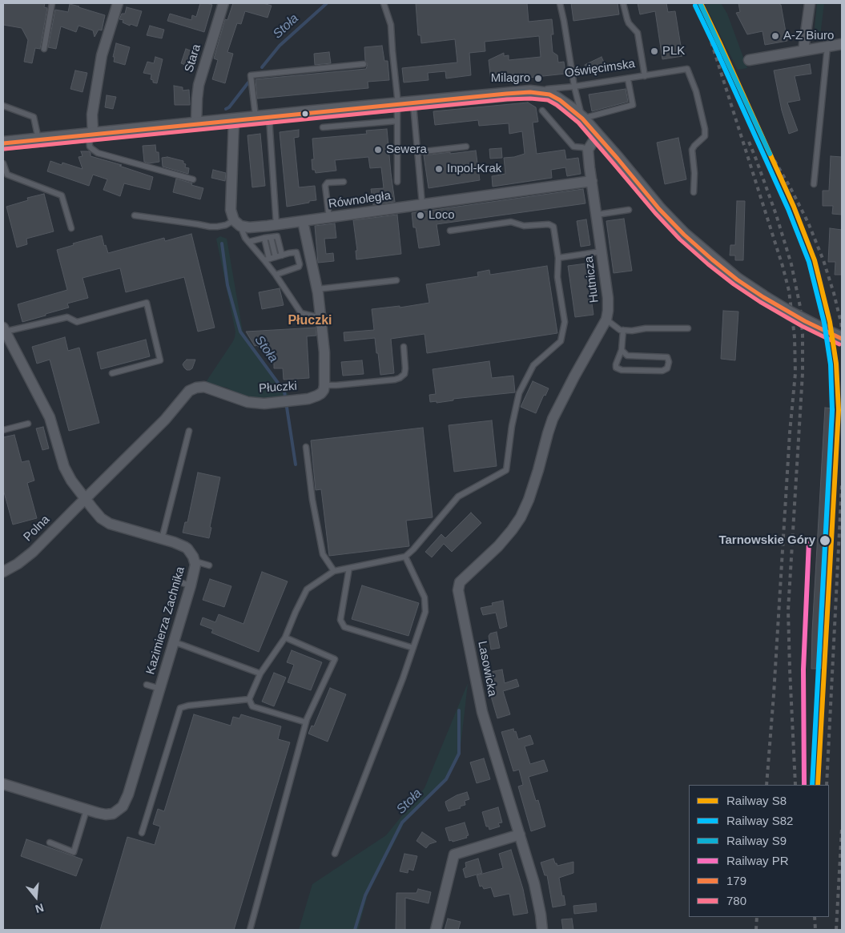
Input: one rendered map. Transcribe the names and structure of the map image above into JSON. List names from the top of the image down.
{
  "streets": {
    "street": [
      "Stara",
      "Równoległa",
      "Hutnicza",
      "Płuczki",
      "Polna",
      "Kazimierza Zachnika",
      "Lasowicka"
    ],
    "lane": ["Oświęcimska"]
  },
  "crossings": [
    ["Równoległa", "Hutnicza"],
    ["Hutnicza", "Lasowicka"],
    ["Płuczki", "Polna"],
    ["Płuczki", "Kazimierza Zachnika"],
    ["Polna", "Kazimierza Zachnika"]
  ],
  "districts": ["Płuczki"],
  "water": ["Stoła"],
  "places": [
    "A-Z Biuro",
    "PLK",
    "Milagro",
    "Sewera",
    "Inpol-Krak",
    "Loco",
    "Tarnowskie Góry"
  ],
  "lines": [
    "rail line S8",
    "rail line S9",
    "rail line S82",
    "transit line 179",
    "transit line 780",
    "rail line PR"
  ],
  "legend": [
    "Railway S8",
    "Railway S82",
    "Railway S9",
    "Railway PR",
    "179",
    "780"
  ],
  "north": "bottom"
}
